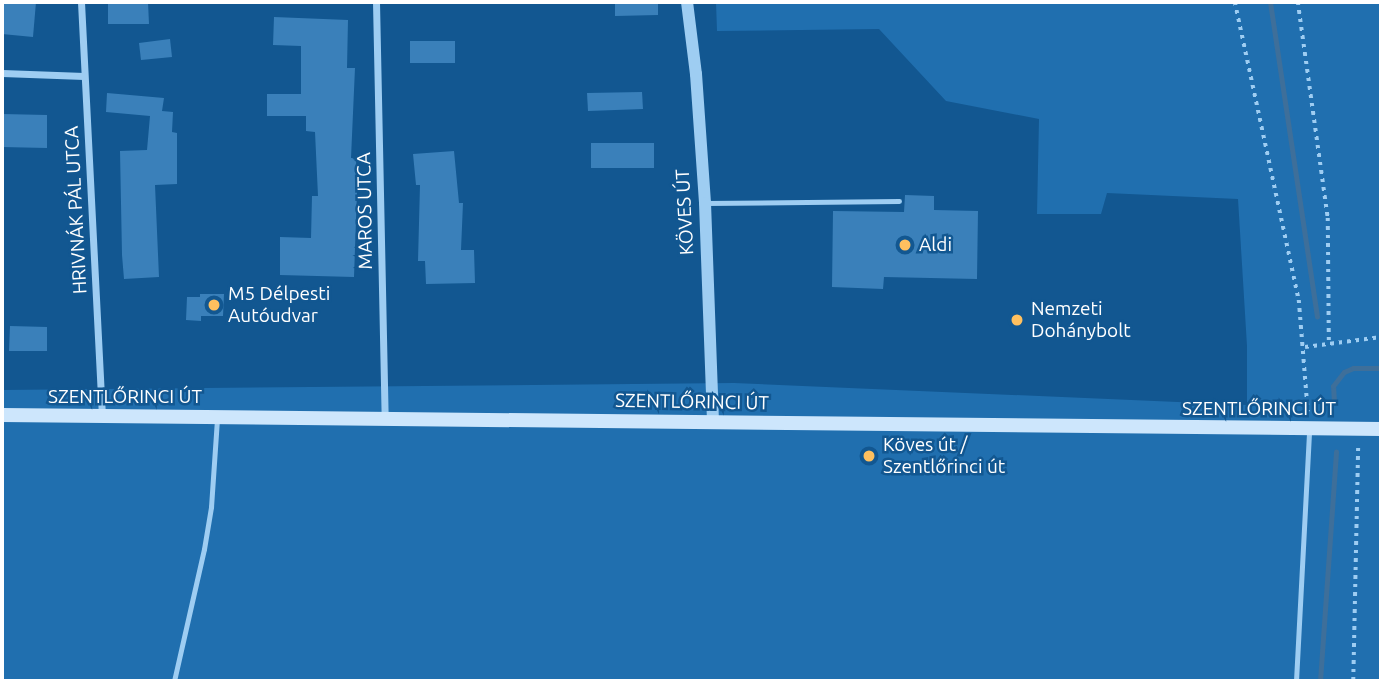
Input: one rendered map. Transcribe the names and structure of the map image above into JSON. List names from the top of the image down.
{
  "streets": {
    "main road": ["SZENTLŐRINCI ÚT"],
    "street": ["HRIVNÁK PÁL UTCA", "MAROS UTCA", "KÖVES ÚT"]
  },
  "crossings": [
    ["HRIVNÁK PÁL UTCA", "SZENTLŐRINCI ÚT"],
    ["MAROS UTCA", "SZENTLŐRINCI ÚT"],
    ["KÖVES ÚT", "SZENTLŐRINCI ÚT"]
  ],
  "places": [
    "Aldi",
    "M5 Délpesti Autóudvar",
    "Nemzeti Dohánybolt",
    "Köves út / Szentlőrinci út"
  ]
}
